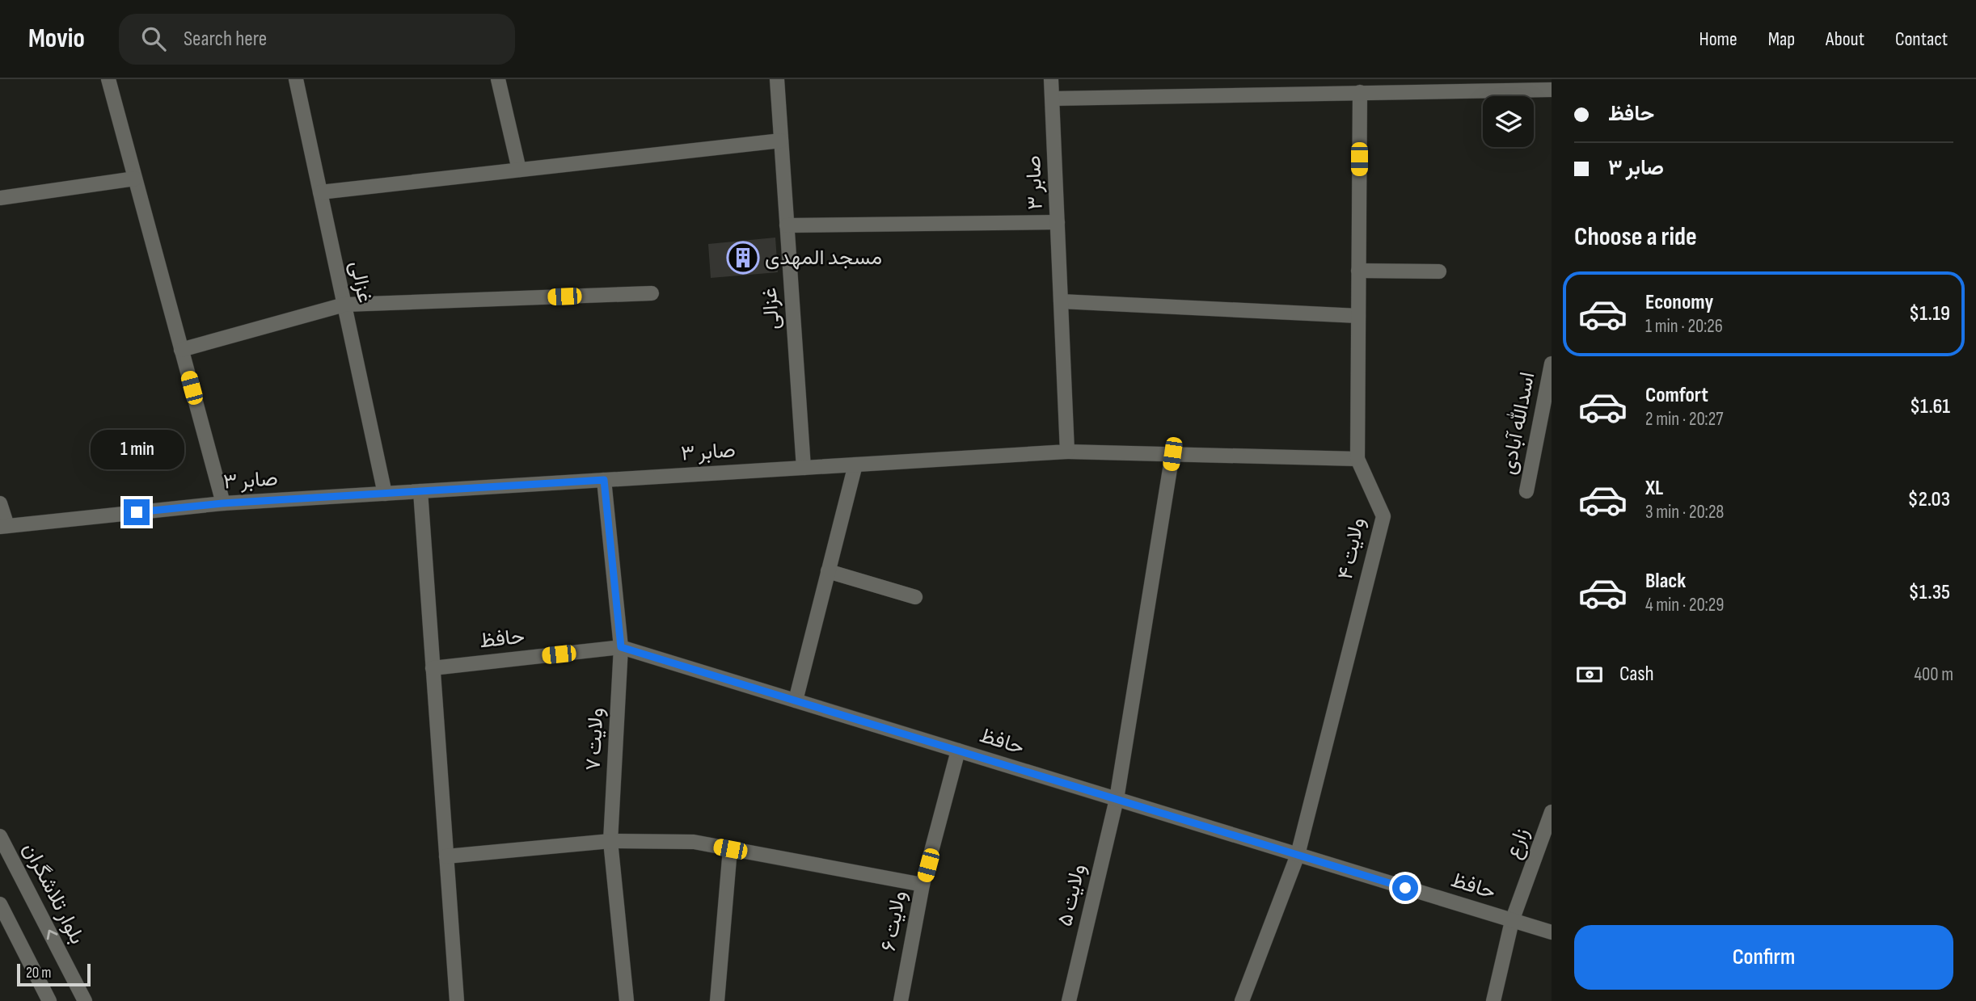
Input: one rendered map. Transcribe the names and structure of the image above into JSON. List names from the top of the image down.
{
  "streets": {
    "street": [
      "صابر ۳",
      "غزالی",
      "اسدالله آبادی",
      "ولایت ۴",
      "حافظ",
      "ولایت ۷",
      "زارع",
      "بلوار تلاشگران",
      "ولایت ۵",
      "ولایت ۶"
    ]
  },
  "crossings": [
    ["صابر ۳", "غزالی"],
    ["صابر ۳", "ولایت ۷"],
    ["ولایت ۴", "حافظ"],
    ["حافظ", "ولایت ۷"],
    ["حافظ", "زارع"],
    ["حافظ", "ولایت ۵"],
    ["حافظ", "ولایت ۶"]
  ],
  "places": {
    "building": ["مسجد المهدی"]
  },
  "scale_bar": "20 m",
  "page": {
    "header": "Movio",
    "search": "Search here",
    "nav": [
      "Home",
      "Map",
      "About",
      "Contact"
    ],
    "banner": ["حافظ", "صابر ۳"],
    "heading": "Choose a ride",
    "list": [
      {
        "name": "Economy",
        "note": "1 min · 20:26",
        "value": "$1.19"
      },
      {
        "name": "Comfort",
        "note": "2 min · 20:27",
        "value": "$1.61"
      },
      {
        "name": "XL",
        "note": "3 min · 20:28",
        "value": "$2.03"
      },
      {
        "name": "Black",
        "note": "4 min · 20:29",
        "value": "$1.35"
      }
    ],
    "bubble": "1 min",
    "pay": ["Cash", "400 m"],
    "buttons": "Confirm",
    "scale": "20 m"
  }
}
